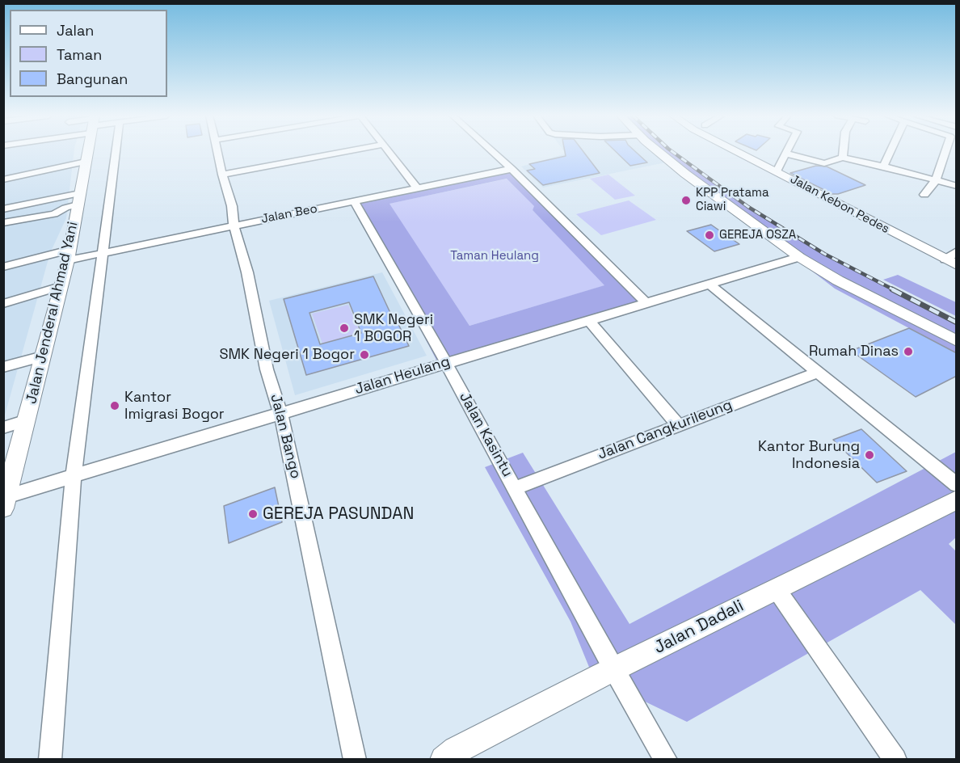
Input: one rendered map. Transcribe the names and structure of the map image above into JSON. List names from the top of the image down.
{
  "streets": {
    "main road": ["Jalan Kebon Pedes", "Jalan Jenderal Ahmad Yani", "Jalan Dadali"],
    "street": [
      "Jalan Beo",
      "Jalan Heulang",
      "Jalan Cangkurileung",
      "Jalan Kasintu",
      "Jalan Bango"
    ]
  },
  "crossings": [
    ["Jalan Beo", "Jalan Jenderal Ahmad Yani"],
    ["Jalan Beo", "Jalan Kasintu"],
    ["Jalan Beo", "Jalan Bango"],
    ["Jalan Jenderal Ahmad Yani", "Jalan Heulang"],
    ["Jalan Heulang", "Jalan Kasintu"],
    ["Jalan Heulang", "Jalan Bango"],
    ["Jalan Cangkurileung", "Jalan Kasintu"],
    ["Jalan Kasintu", "Jalan Dadali"]
  ],
  "parks": ["Taman Heulang"],
  "places": [
    "KPP Pratama Ciawi",
    "GEREJA OSZA",
    "SMK Negeri 1 BOGOR",
    "Rumah Dinas",
    "SMK Negeri 1 Bogor",
    "Kantor Imigrasi Bogor",
    "Kantor Burung Indonesia",
    "GEREJA PASUNDAN"
  ],
  "legend": ["Jalan", "Taman", "Bangunan"]
}
